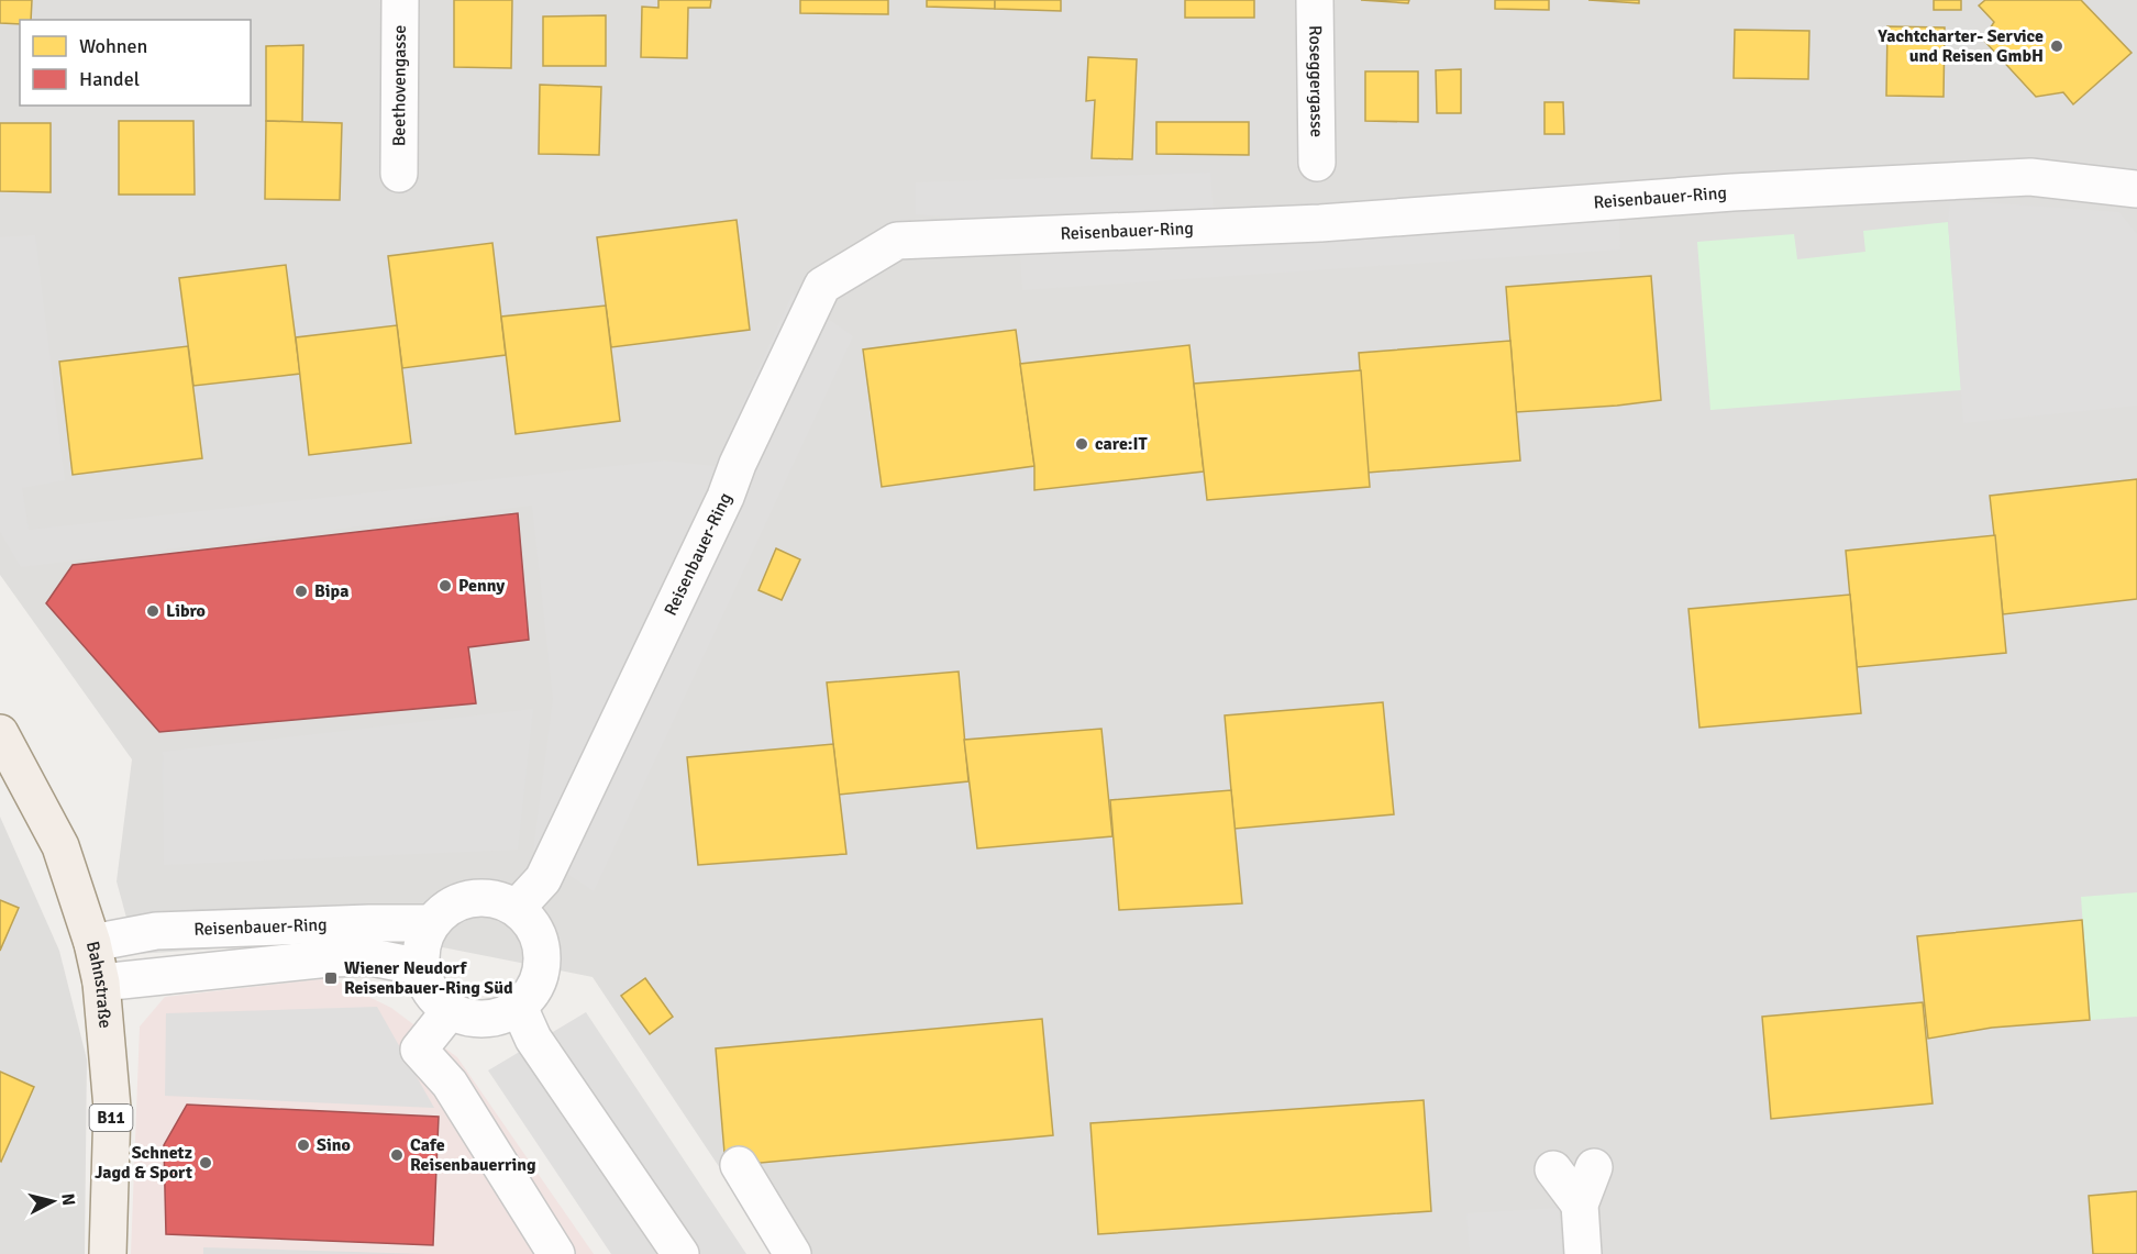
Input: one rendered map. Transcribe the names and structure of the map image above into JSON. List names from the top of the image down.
{
  "streets": {
    "main road": ["Bahnstraße", "B11"],
    "street": ["Roseggergasse", "Beethovengasse", "Reisenbauer-Ring"]
  },
  "crossings": [
    ["Reisenbauer-Ring", "Bahnstraße"]
  ],
  "places": {
    "other": [
      "Yachtcharter- Service und Reisen GmbH",
      "care:IT",
      "Penny",
      "Bipa",
      "Libro",
      "Sino",
      "Cafe Reisenbauerring",
      "Schnetz Jagd & Sport"
    ],
    "transit": ["Wiener Neudorf Reisenbauer-Ring Süd"]
  },
  "legend": ["Wohnen", "Handel"],
  "north": "right"
}
